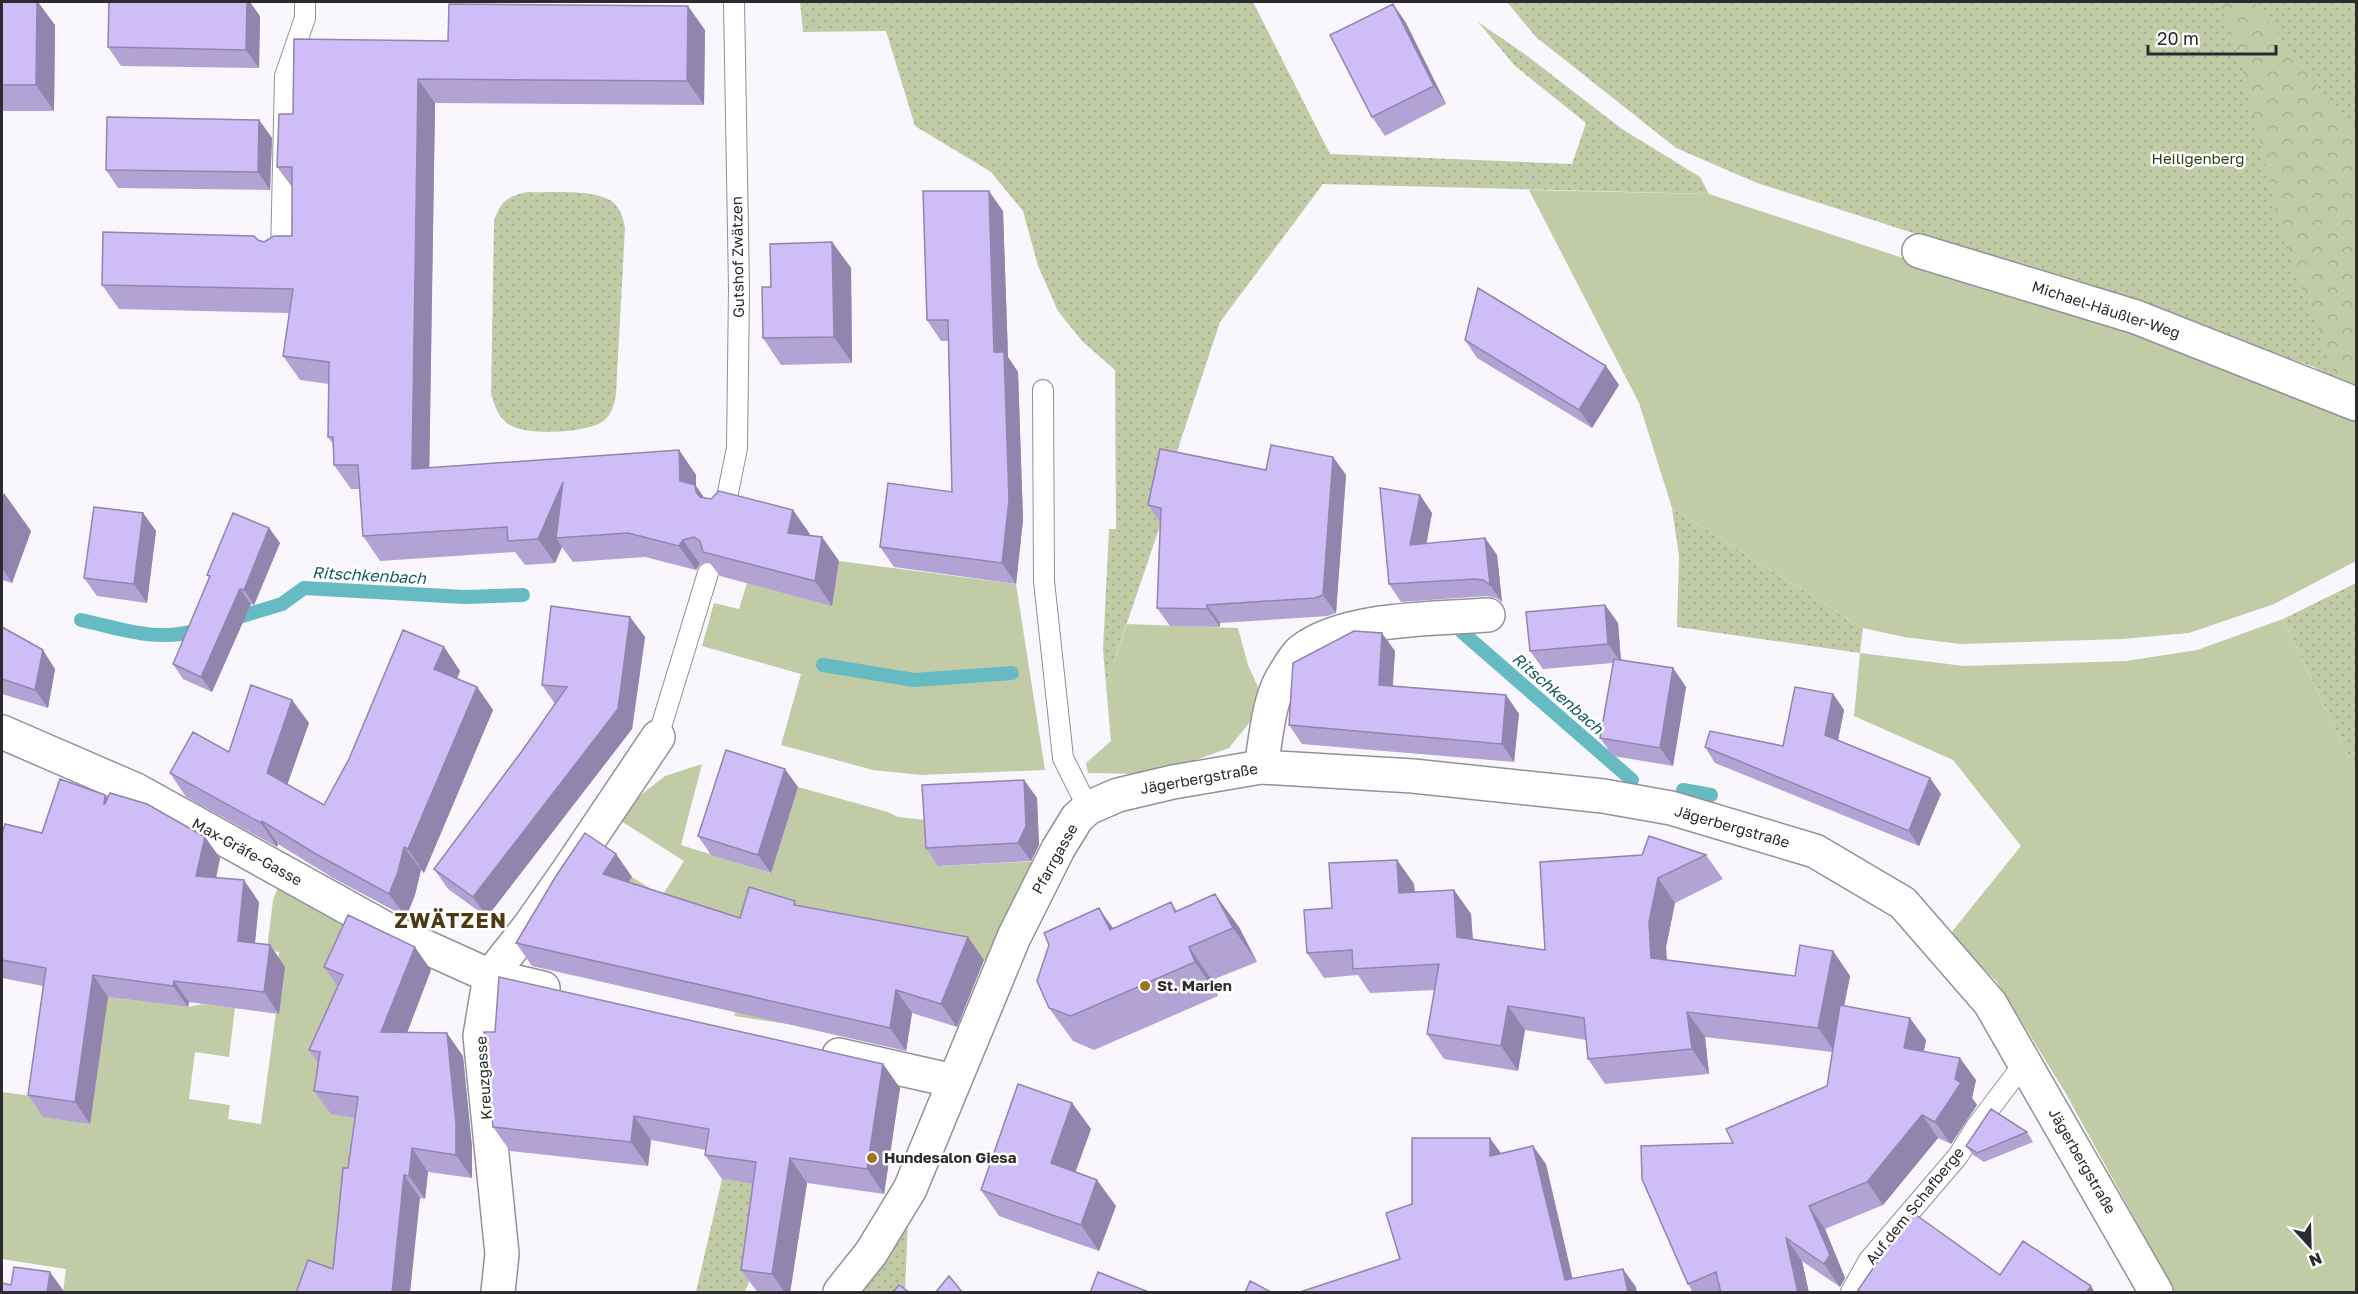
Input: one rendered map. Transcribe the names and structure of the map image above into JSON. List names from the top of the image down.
{
  "streets": {
    "street": [
      "Michael-Häußler-Weg",
      "Jägerbergstraße",
      "Max-Gräfe-Gasse",
      "Pfarrgasse",
      "Kreuzgasse"
    ],
    "lane": ["Gutshof Zwätzen", "Auf dem Schafberge"]
  },
  "crossings": [
    ["Jägerbergstraße", "Pfarrgasse"],
    ["Jägerbergstraße", "Auf dem Schafberge"],
    ["Max-Gräfe-Gasse", "Kreuzgasse"]
  ],
  "districts": ["ZWÄTZEN"],
  "water": ["Ritschkenbach"],
  "parks": ["Heiligenberg"],
  "places": ["St. Marien", "Hundesalon Giesa"],
  "scale_bar": "20 m",
  "north": "bottom"
}
